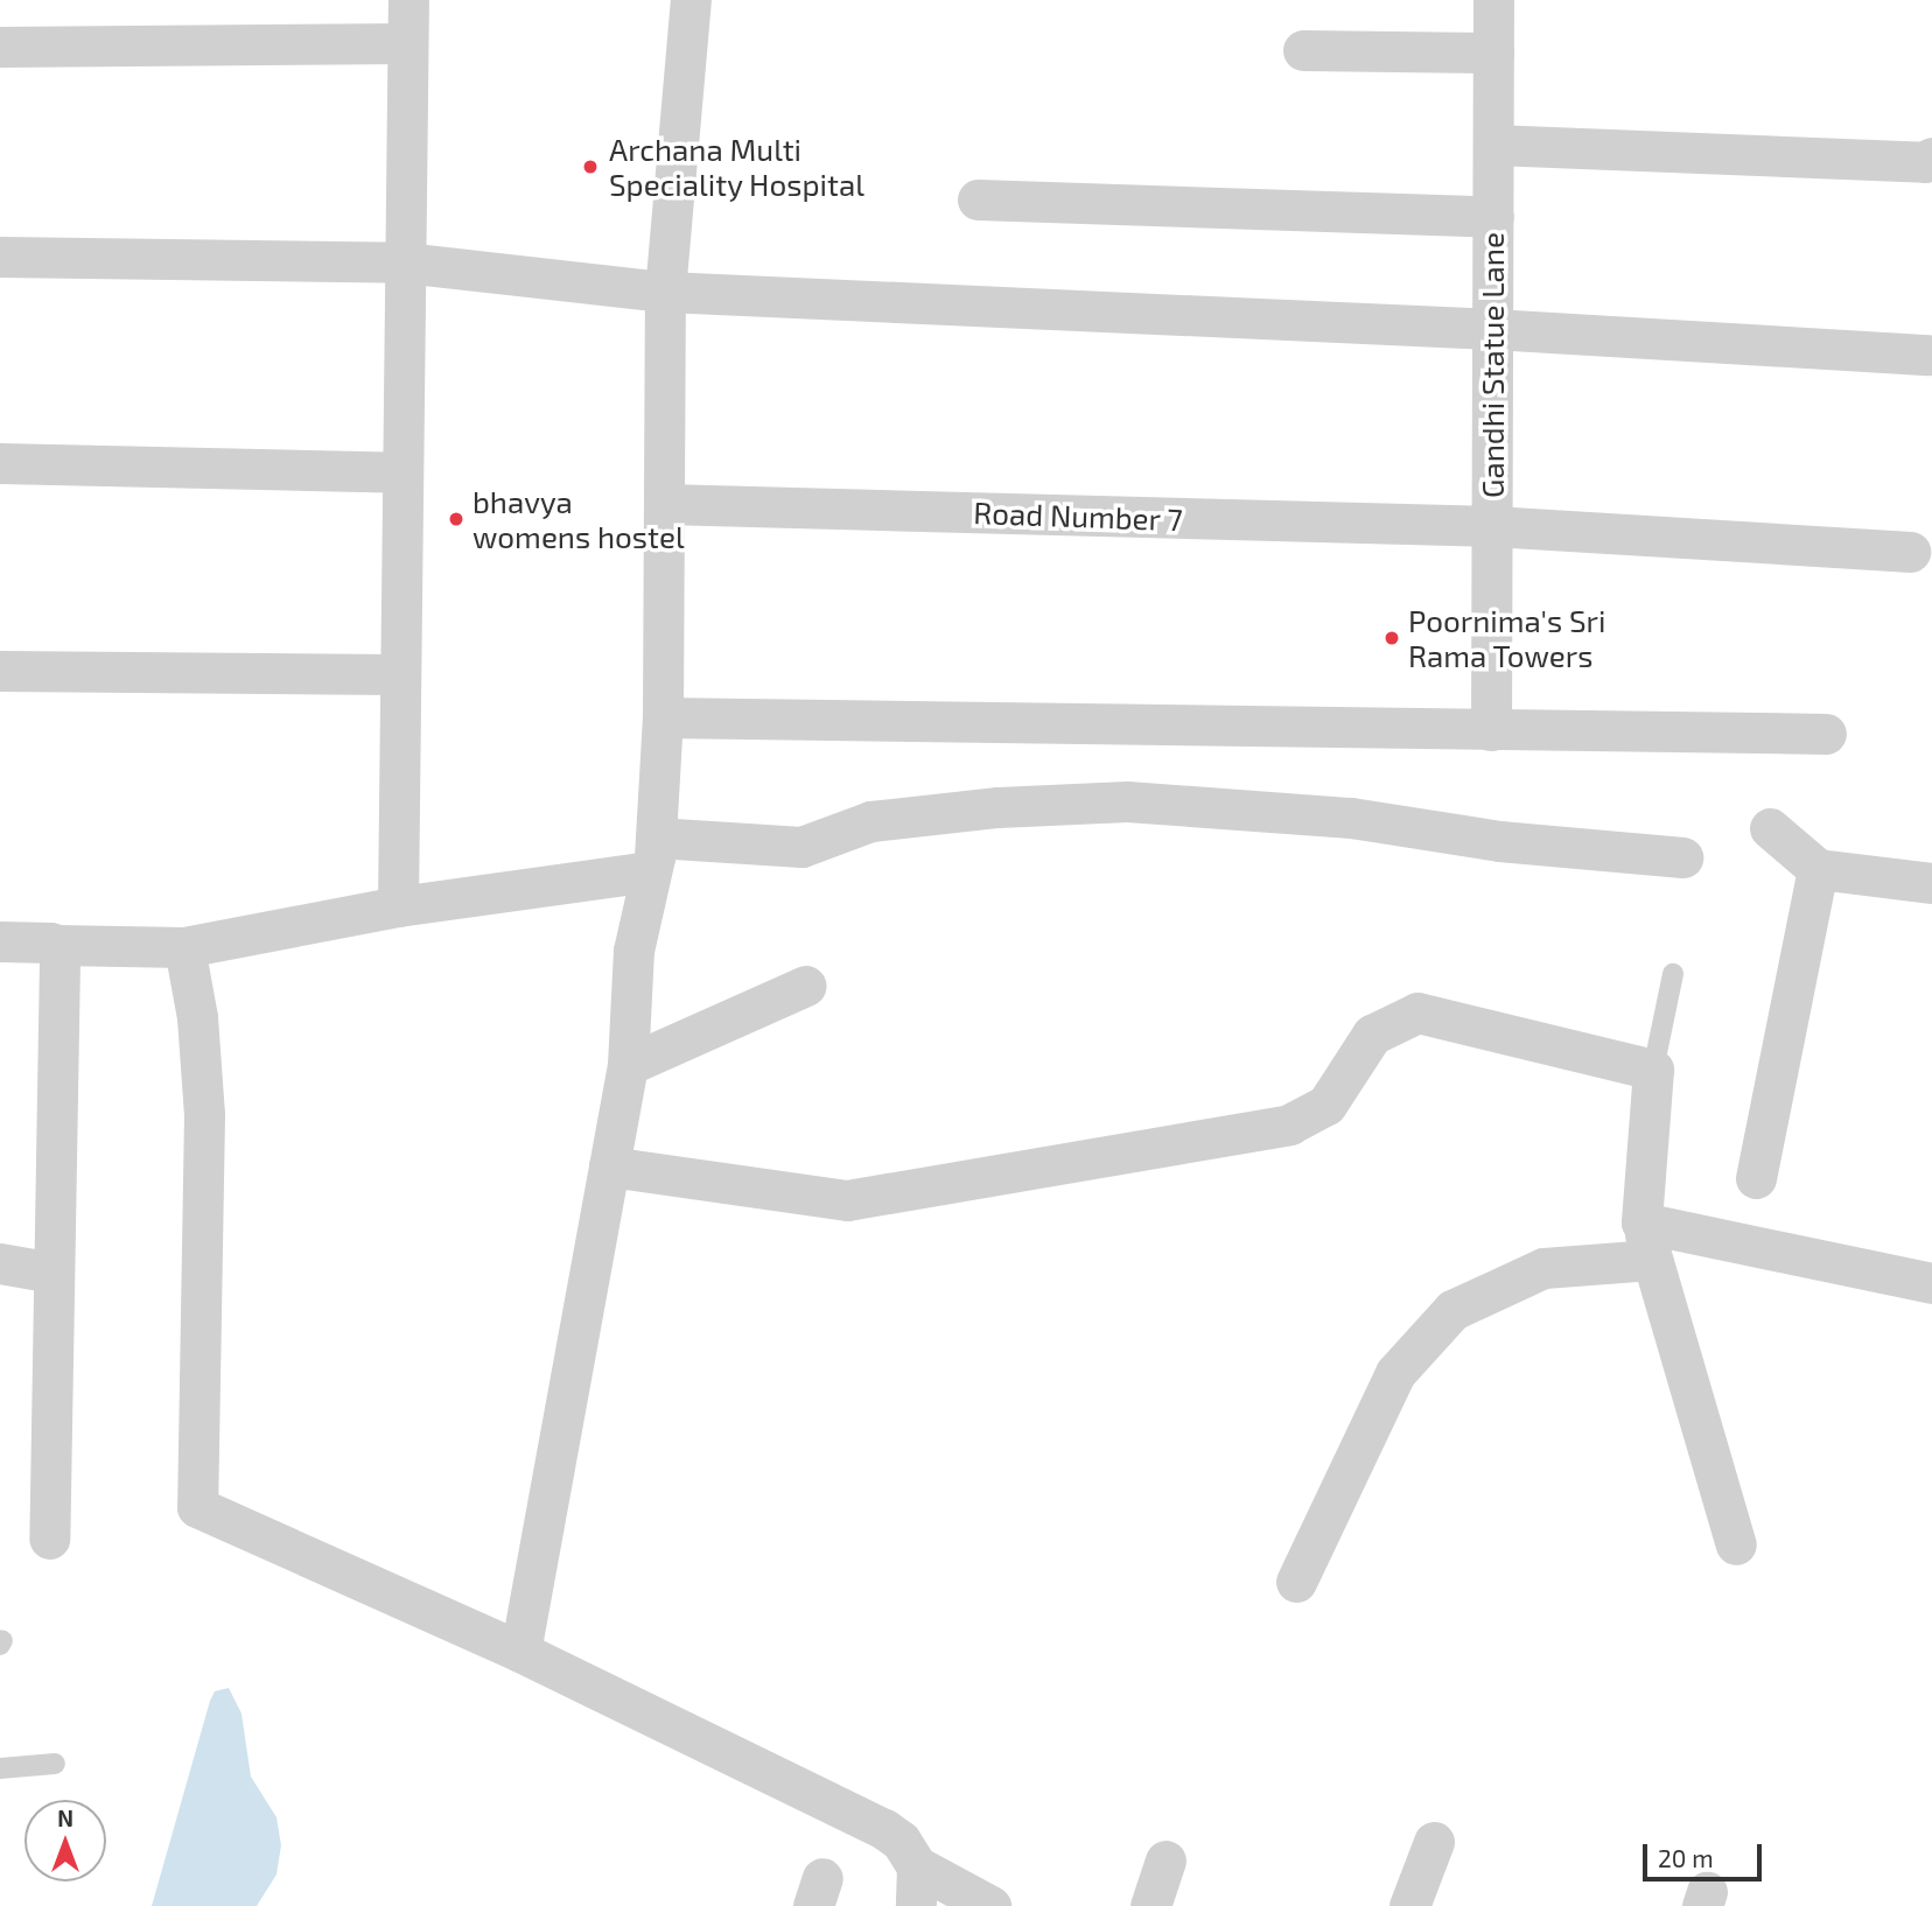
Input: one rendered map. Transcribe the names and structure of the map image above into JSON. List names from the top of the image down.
{
  "streets": {
    "street": ["Gandhi Statue Lane", "Road Number 7"]
  },
  "crossings": [
    ["Gandhi Statue Lane", "Road Number 7"]
  ],
  "places": ["Archana Multi Speciality Hospital", "bhavya womens hostel", "Poornima's Sri Rama Towers"],
  "scale_bar": "20 m",
  "north": "top"
}
